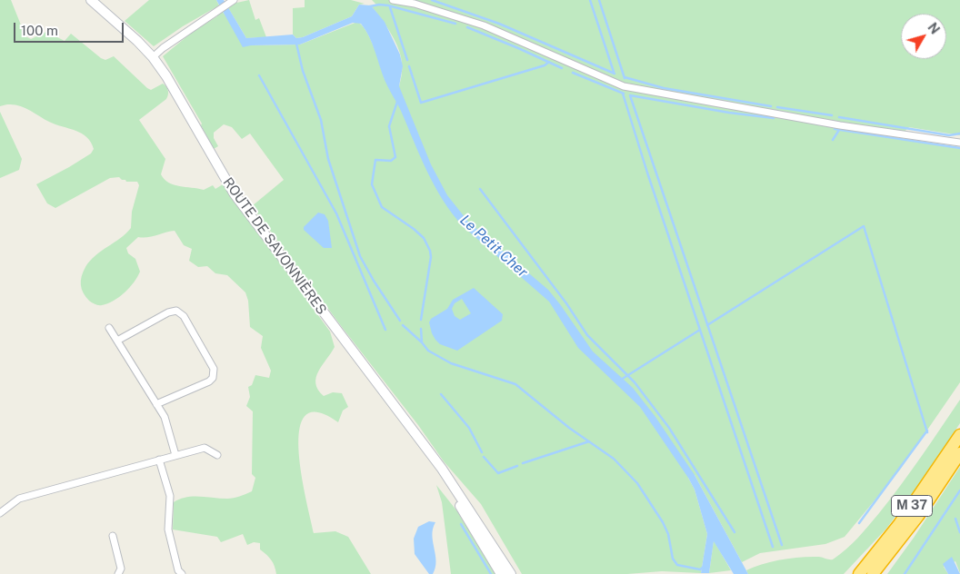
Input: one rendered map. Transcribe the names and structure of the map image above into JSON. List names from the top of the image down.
{
  "streets": {
    "highway": ["M 37"],
    "main road": ["ROUTE DE SAVONNIÈRES"]
  },
  "water": ["Le Petit Cher"],
  "scale_bar": "100 m",
  "north": "top right"
}
